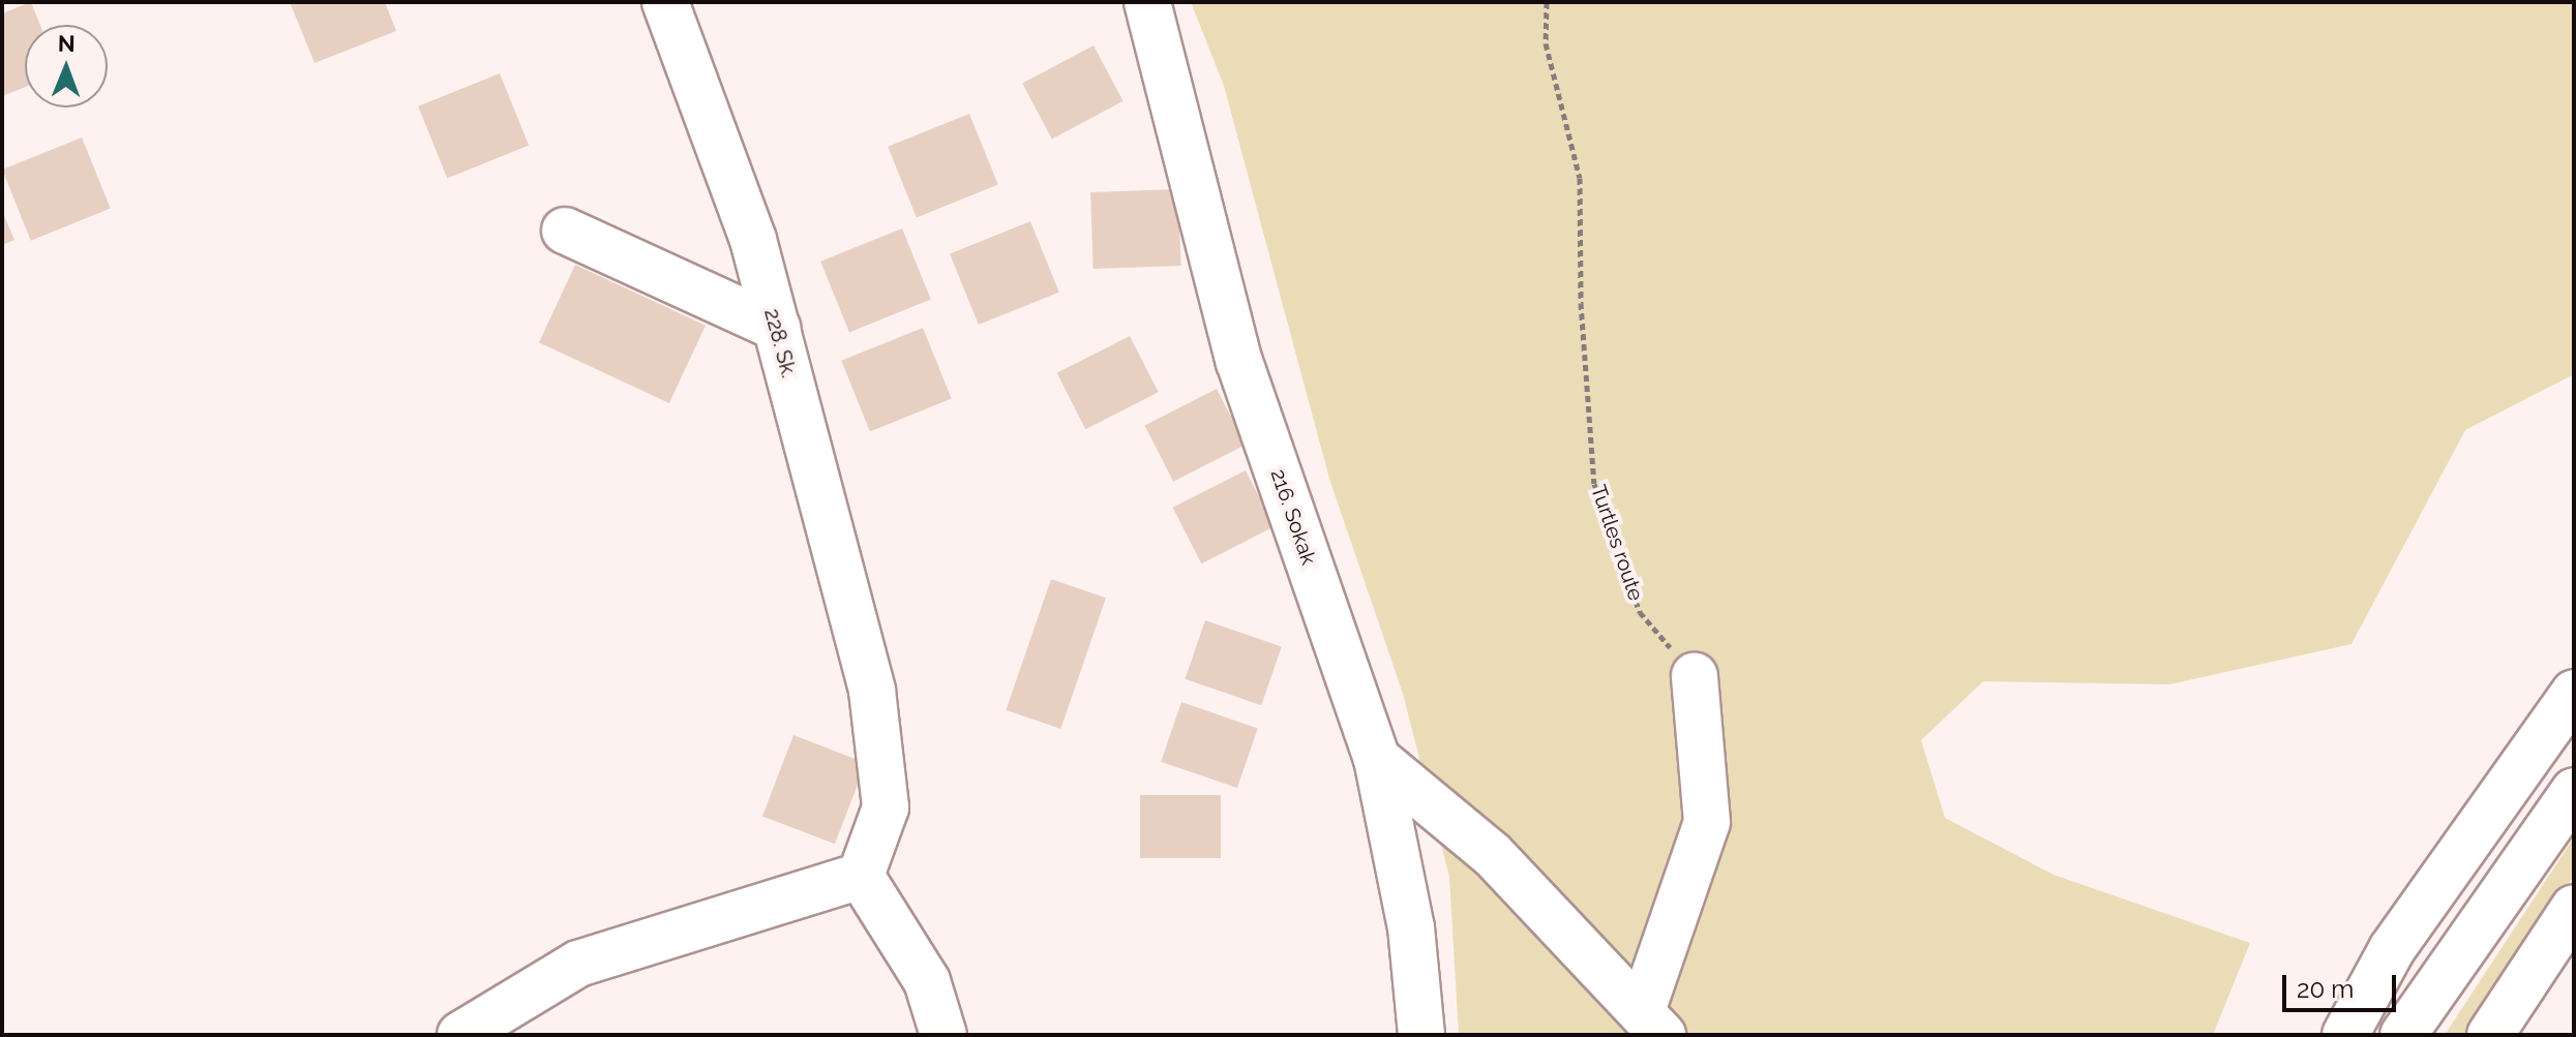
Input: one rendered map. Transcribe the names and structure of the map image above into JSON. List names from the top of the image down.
{
  "streets": {
    "main road": ["228. Sk.", "216. Sokak"],
    "path": ["Turtles route"]
  },
  "scale_bar": "20 m",
  "north": "top"
}
